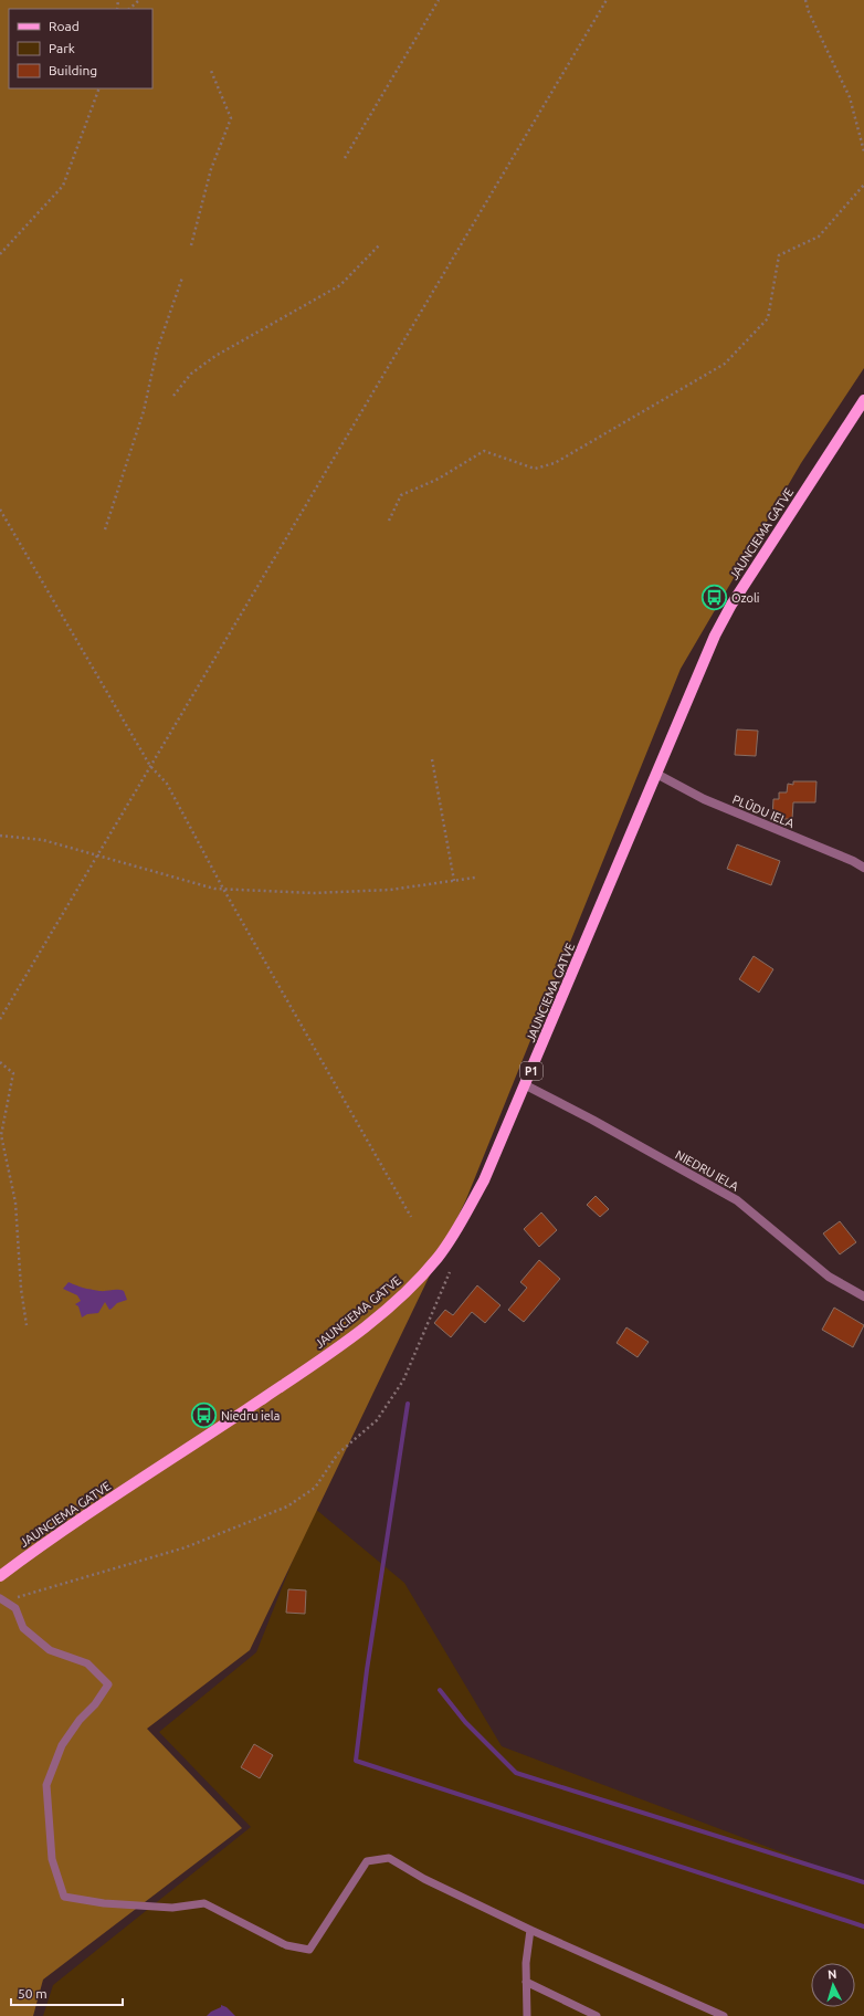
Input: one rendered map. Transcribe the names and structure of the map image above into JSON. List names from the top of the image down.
{
  "streets": {
    "main road": ["JAUNCIEMA GATVE", "P1"],
    "street": ["PLŪDU IELA", "NIEDRU IELA"]
  },
  "crossings": [
    ["JAUNCIEMA GATVE", "PLŪDU IELA"],
    ["JAUNCIEMA GATVE", "NIEDRU IELA"]
  ],
  "places": {
    "bus stop": ["Ozoli", "Niedru iela"]
  },
  "legend": ["Road", "Park", "Building"],
  "scale_bar": "50 m",
  "north": "top"
}
